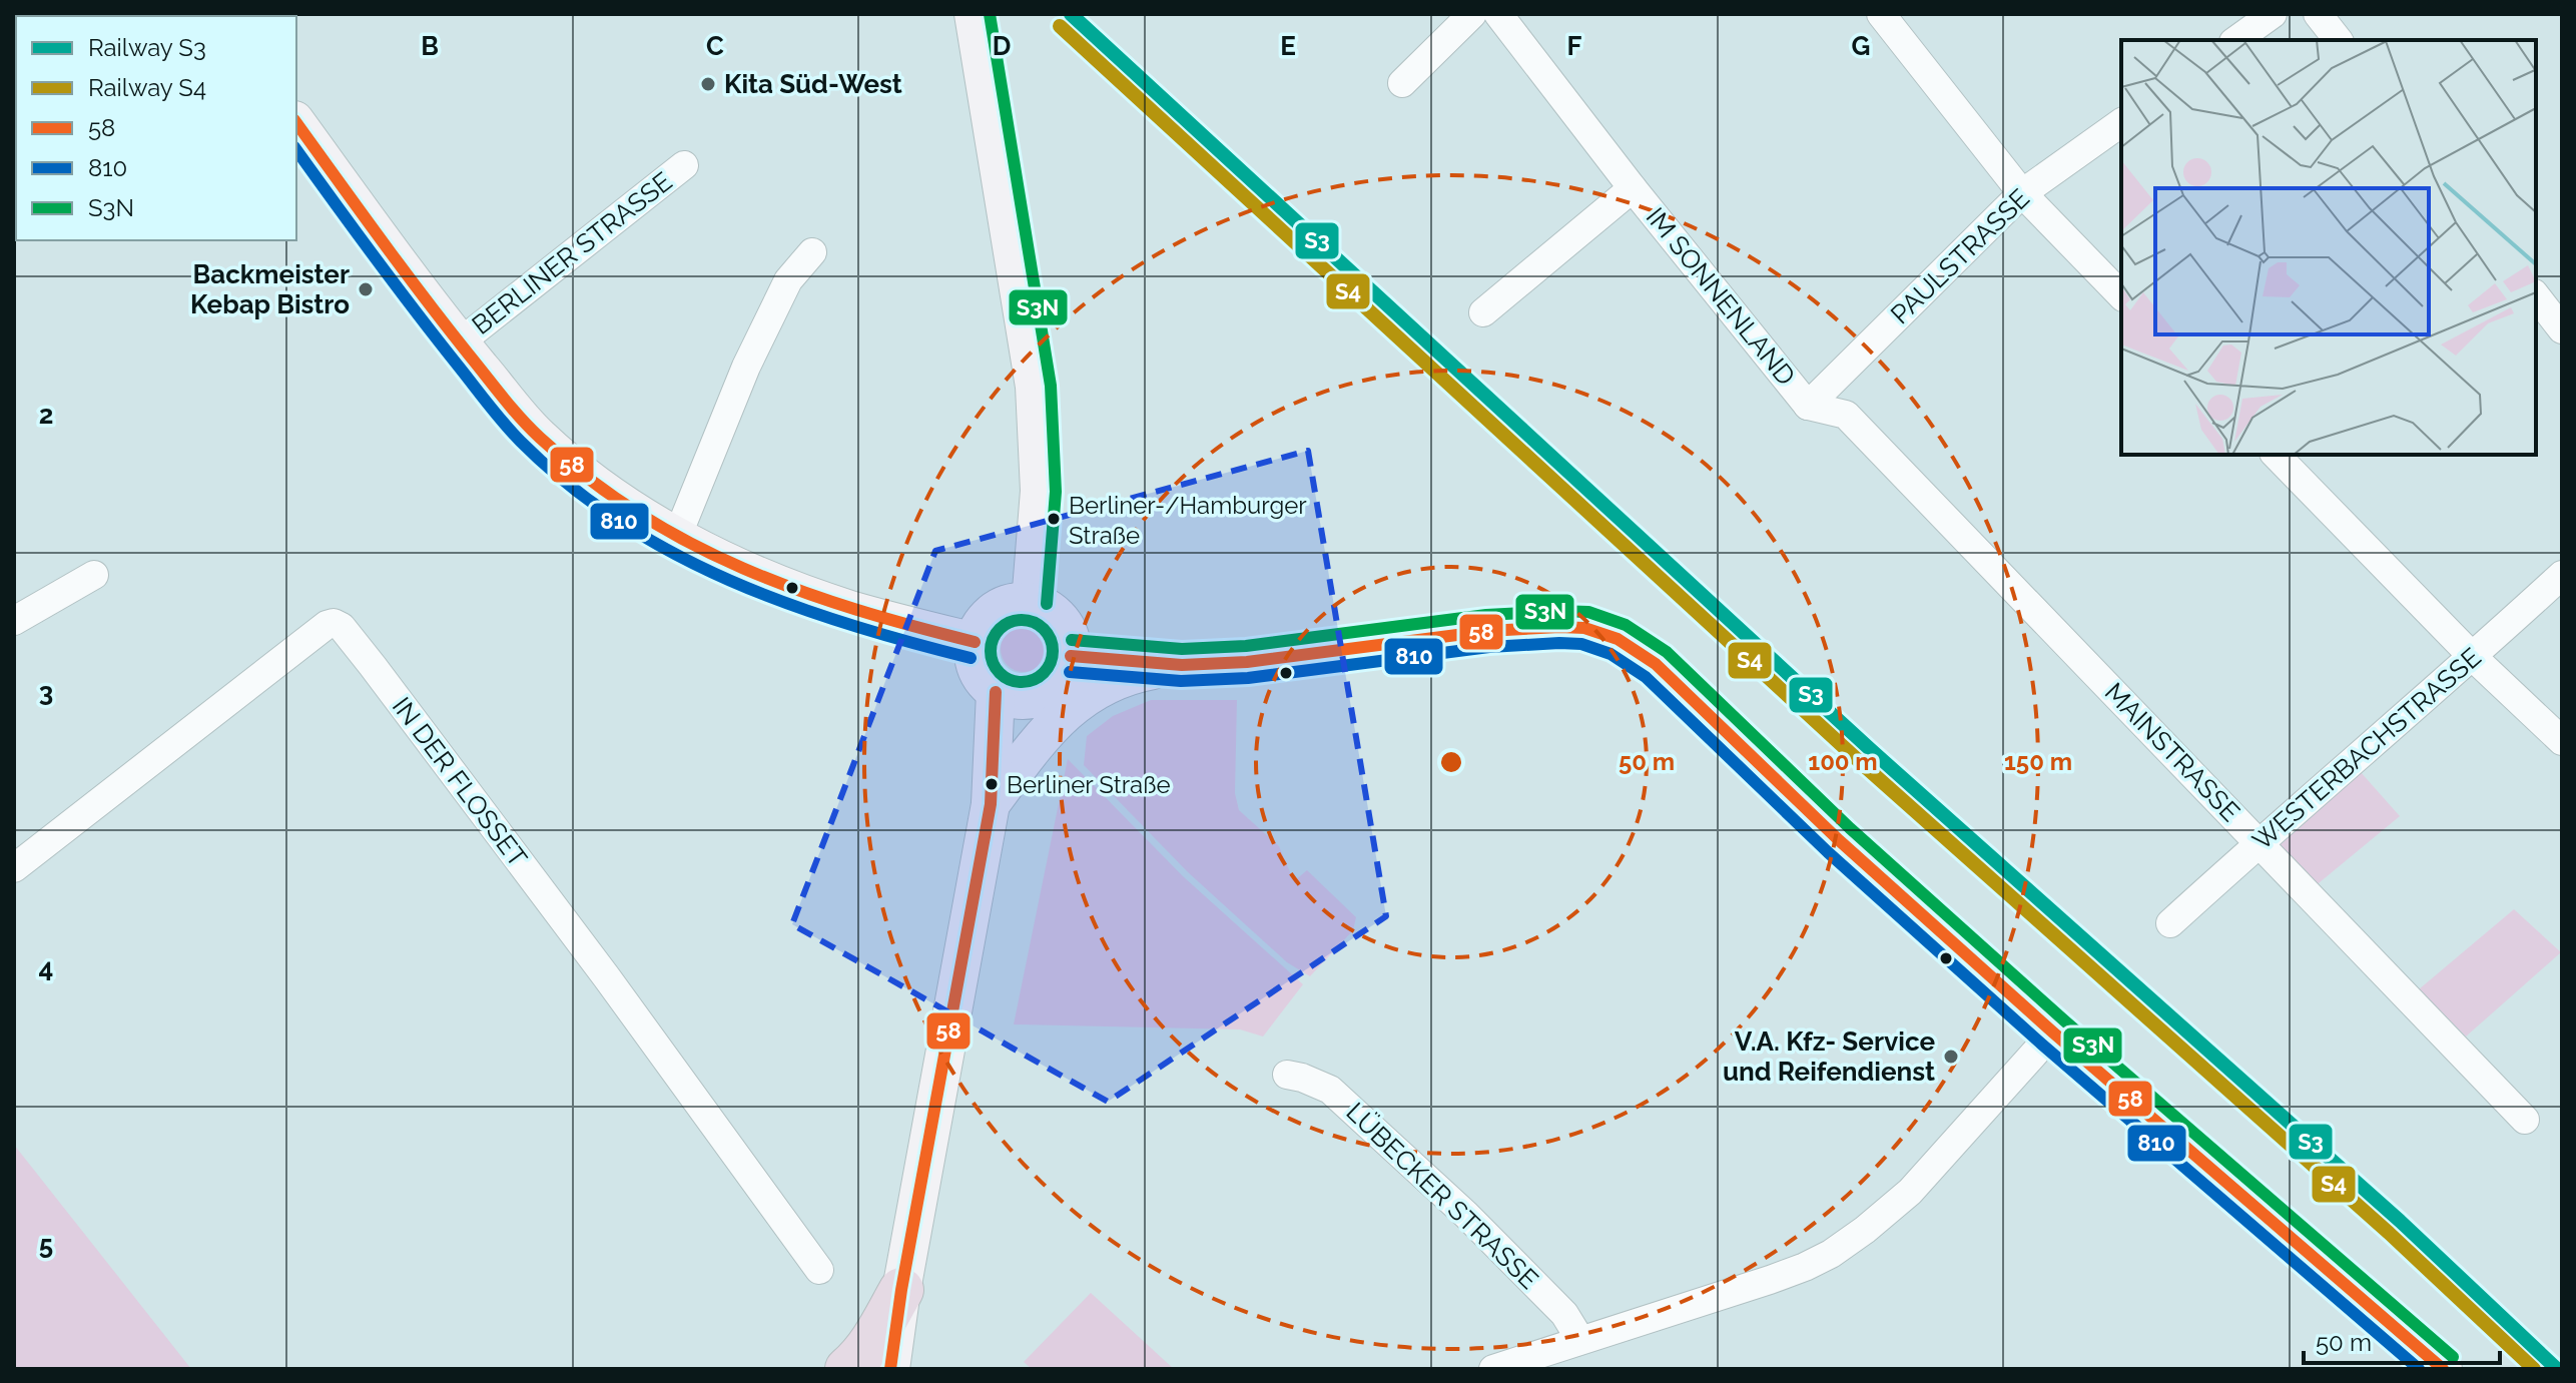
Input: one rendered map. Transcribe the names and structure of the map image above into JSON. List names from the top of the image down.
{
  "streets": {
    "street": [
      "BERLINER STRASSE",
      "PAULSTRASSE",
      "IM SONNENLAND",
      "WESTERBACHSTRASSE",
      "MAINSTRASSE",
      "IN DER FLOSSET",
      "LÜBECKER STRASSE"
    ]
  },
  "crossings": [
    ["PAULSTRASSE", "IM SONNENLAND"],
    ["PAULSTRASSE", "MAINSTRASSE"],
    ["IM SONNENLAND", "MAINSTRASSE"],
    ["WESTERBACHSTRASSE", "MAINSTRASSE"]
  ],
  "places": [
    "Kita Süd-West",
    "Backmeister Kebap Bistro",
    "Berliner-/Hamburger Straße",
    "Berliner Straße",
    "V.A. Kfz- Service und Reifendienst"
  ],
  "lines": [
    "rail line S3",
    "transit line S3N",
    "rail line S4",
    "transit line 58",
    "transit line 810"
  ],
  "legend": [
    "Railway S3",
    "Railway S4",
    "58",
    "810",
    "S3N"
  ],
  "scale_bar": "50 m",
  "grid": {
    "columns": [
      "B",
      "C",
      "D",
      "E",
      "F",
      "G"
    ],
    "rows": [
      "2",
      "3",
      "4",
      "5"
    ]
  },
  "rings": ["50 m", "100 m", "150 m"]
}
